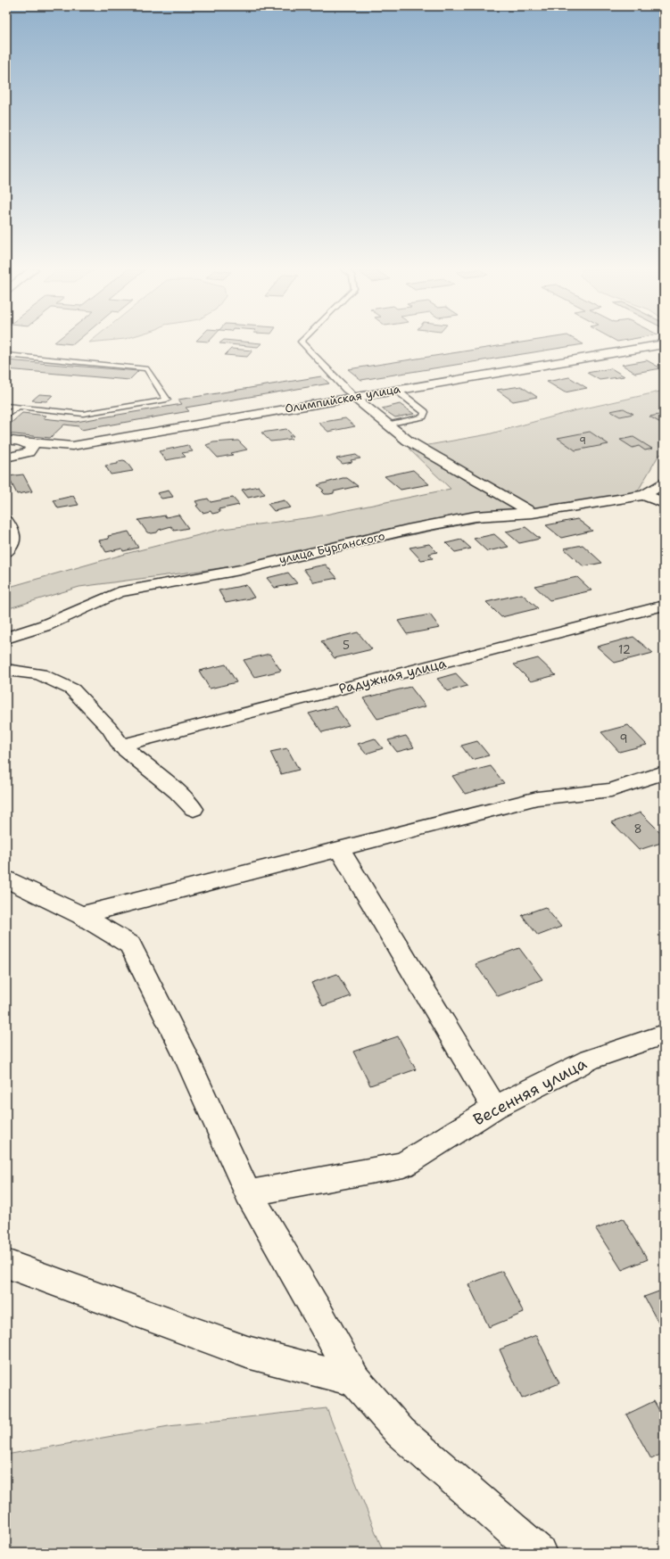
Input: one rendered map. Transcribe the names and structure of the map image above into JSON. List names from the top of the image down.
{
  "streets": {
    "street": [
      "Олимпийская улица",
      "улица Бурганского",
      "Радужная улица",
      "Весенняя улица"
    ]
  },
  "house_numbers": [
    "9",
    "5",
    "12",
    "9",
    "8"
  ]
}
